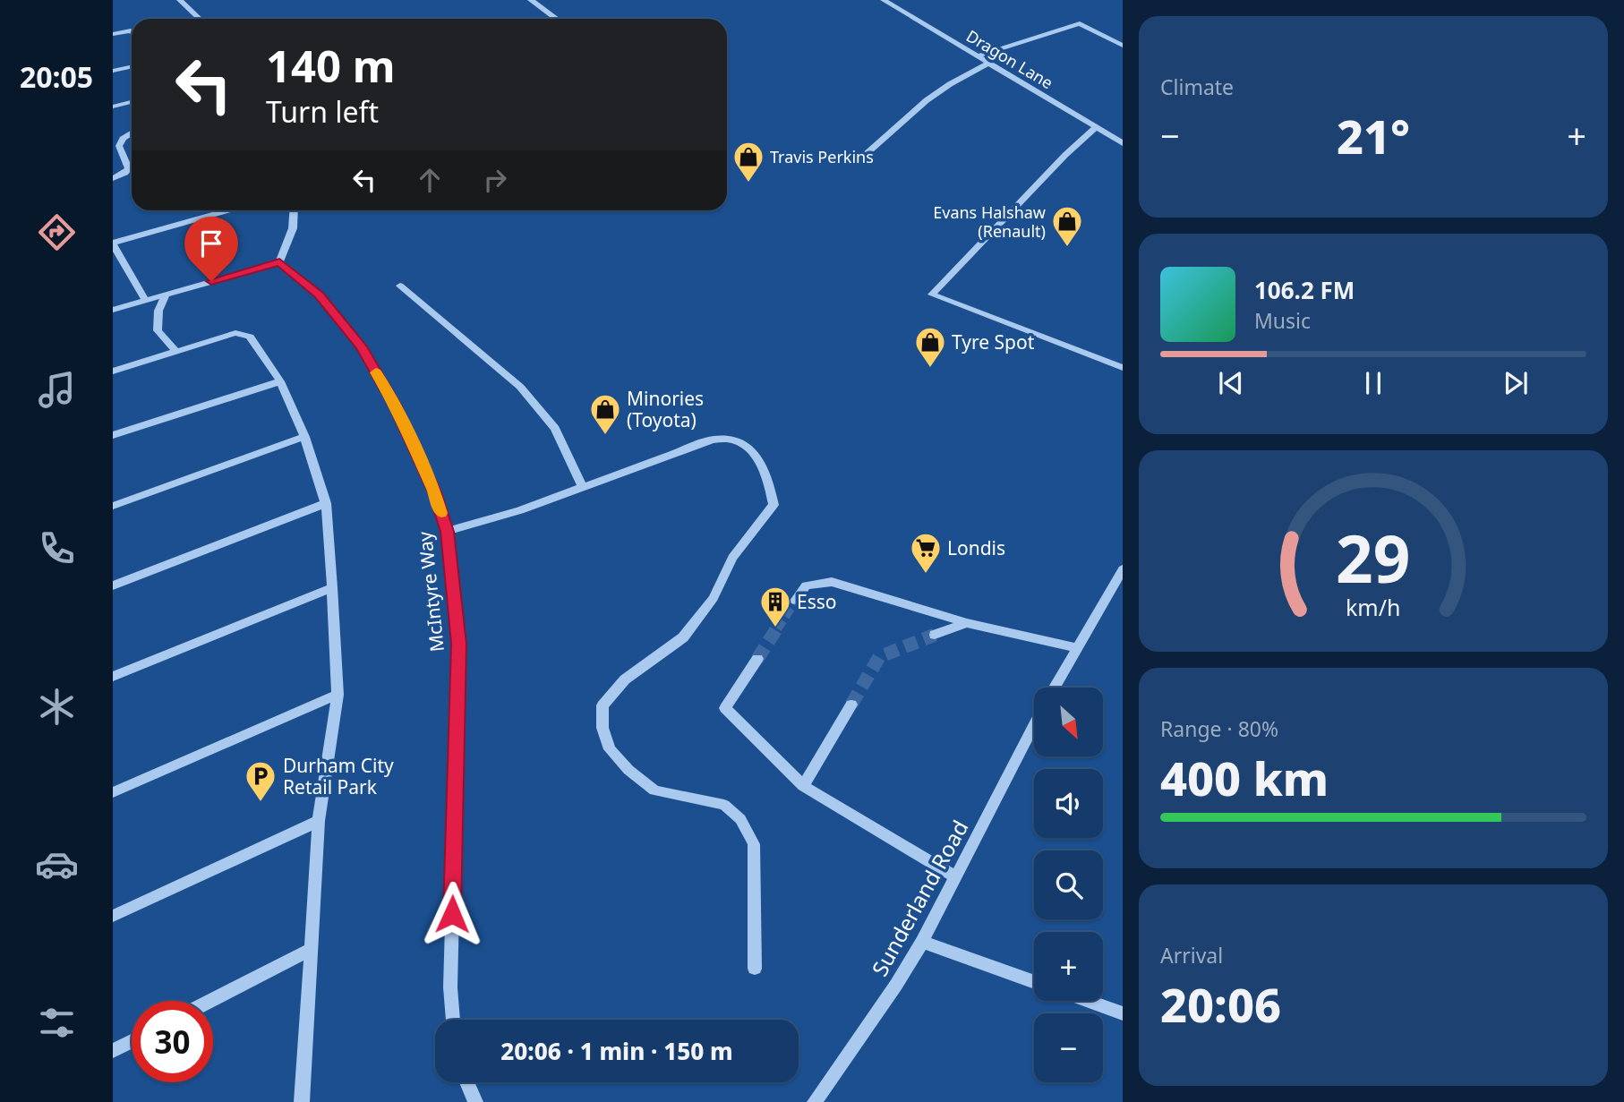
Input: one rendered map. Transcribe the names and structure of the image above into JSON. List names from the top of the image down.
{
  "streets": {
    "street": ["Dragon Lane", "McIntyre Way", "Sunderland Road"]
  },
  "places": {
    "shop": [
      "Travis Perkins",
      "Evans Halshaw (Renault)",
      "Tyre Spot",
      "Minories (Toyota)"
    ],
    "supermarket": ["Londis"],
    "building": ["Esso"],
    "parking": ["Durham City Retail Park"]
  },
  "north": "bottom right",
  "page": {
    "tabs": "20:05",
    "tile": [
      "Climate",
      ["Range · 80%", "400 km"],
      ["Arrival", "20:06"]
    ],
    "turn": ["140 m", "Turn left"],
    "heat": ["−", "21°", "+"],
    "song": ["106.2 FM", "Music"],
    "map_buttons": ["+", "−"],
    "limit": "30",
    "trip": "20:06 · 1 min · 150 m",
    "gauge": ["29", "km/h"]
  }
}
